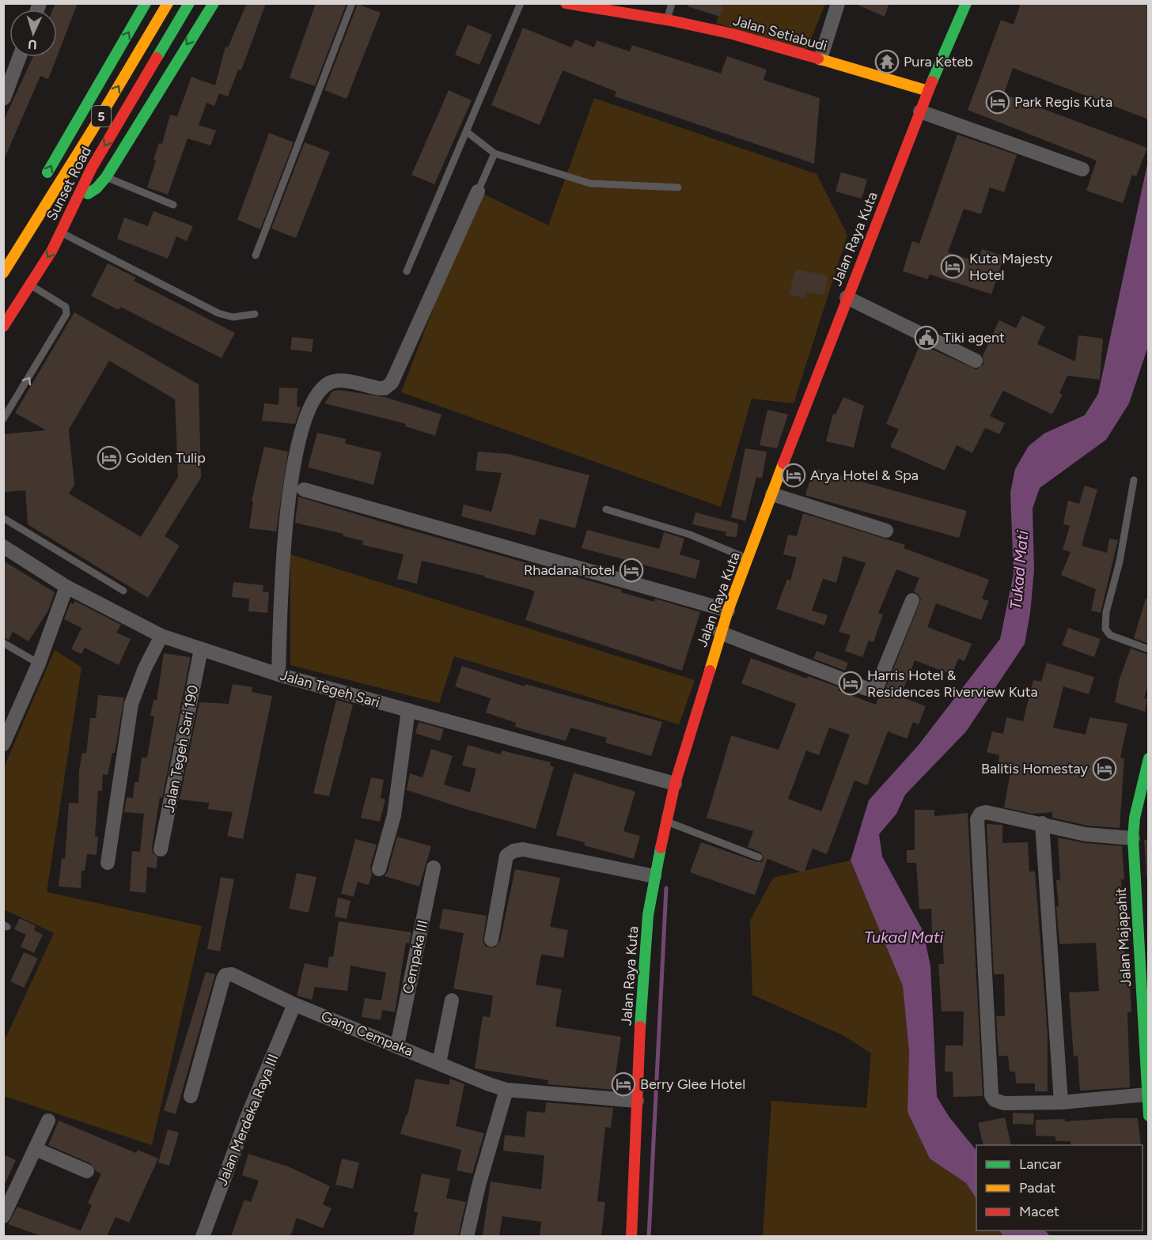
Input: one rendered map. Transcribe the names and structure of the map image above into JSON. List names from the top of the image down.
{
  "streets": {
    "main road": [
      "Jalan Setiabudi",
      "5",
      "Sunset Road",
      "Jalan Raya Kuta",
      "Jalan Majapahit"
    ],
    "street": [
      "Jalan Tegeh Sari",
      "Jalan Tegeh Sari 190",
      "Cempaka III",
      "Gang Cempaka",
      "Jalan Merdeka Raya III"
    ]
  },
  "crossings": [
    ["Jalan Setiabudi", "Jalan Raya Kuta"],
    ["Jalan Raya Kuta", "Jalan Tegeh Sari"],
    ["Jalan Raya Kuta", "Gang Cempaka"],
    ["Jalan Tegeh Sari", "Jalan Tegeh Sari 190"],
    ["Cempaka III", "Gang Cempaka"],
    ["Gang Cempaka", "Jalan Merdeka Raya III"]
  ],
  "water": ["Tukad Mati"],
  "places": {
    "temple": ["Pura Keteb"],
    "hotel": [
      "Park Regis Kuta",
      "Kuta Majesty Hotel",
      "Golden Tulip",
      "Arya Hotel & Spa",
      "Rhadana hotel",
      "Harris Hotel & Residences Riverview Kuta",
      "Balitis Homestay",
      "Berry Glee Hotel"
    ],
    "public building": ["Tiki agent"]
  },
  "legend": ["Lancar", "Padat", "Macet"],
  "north": "bottom"
}
